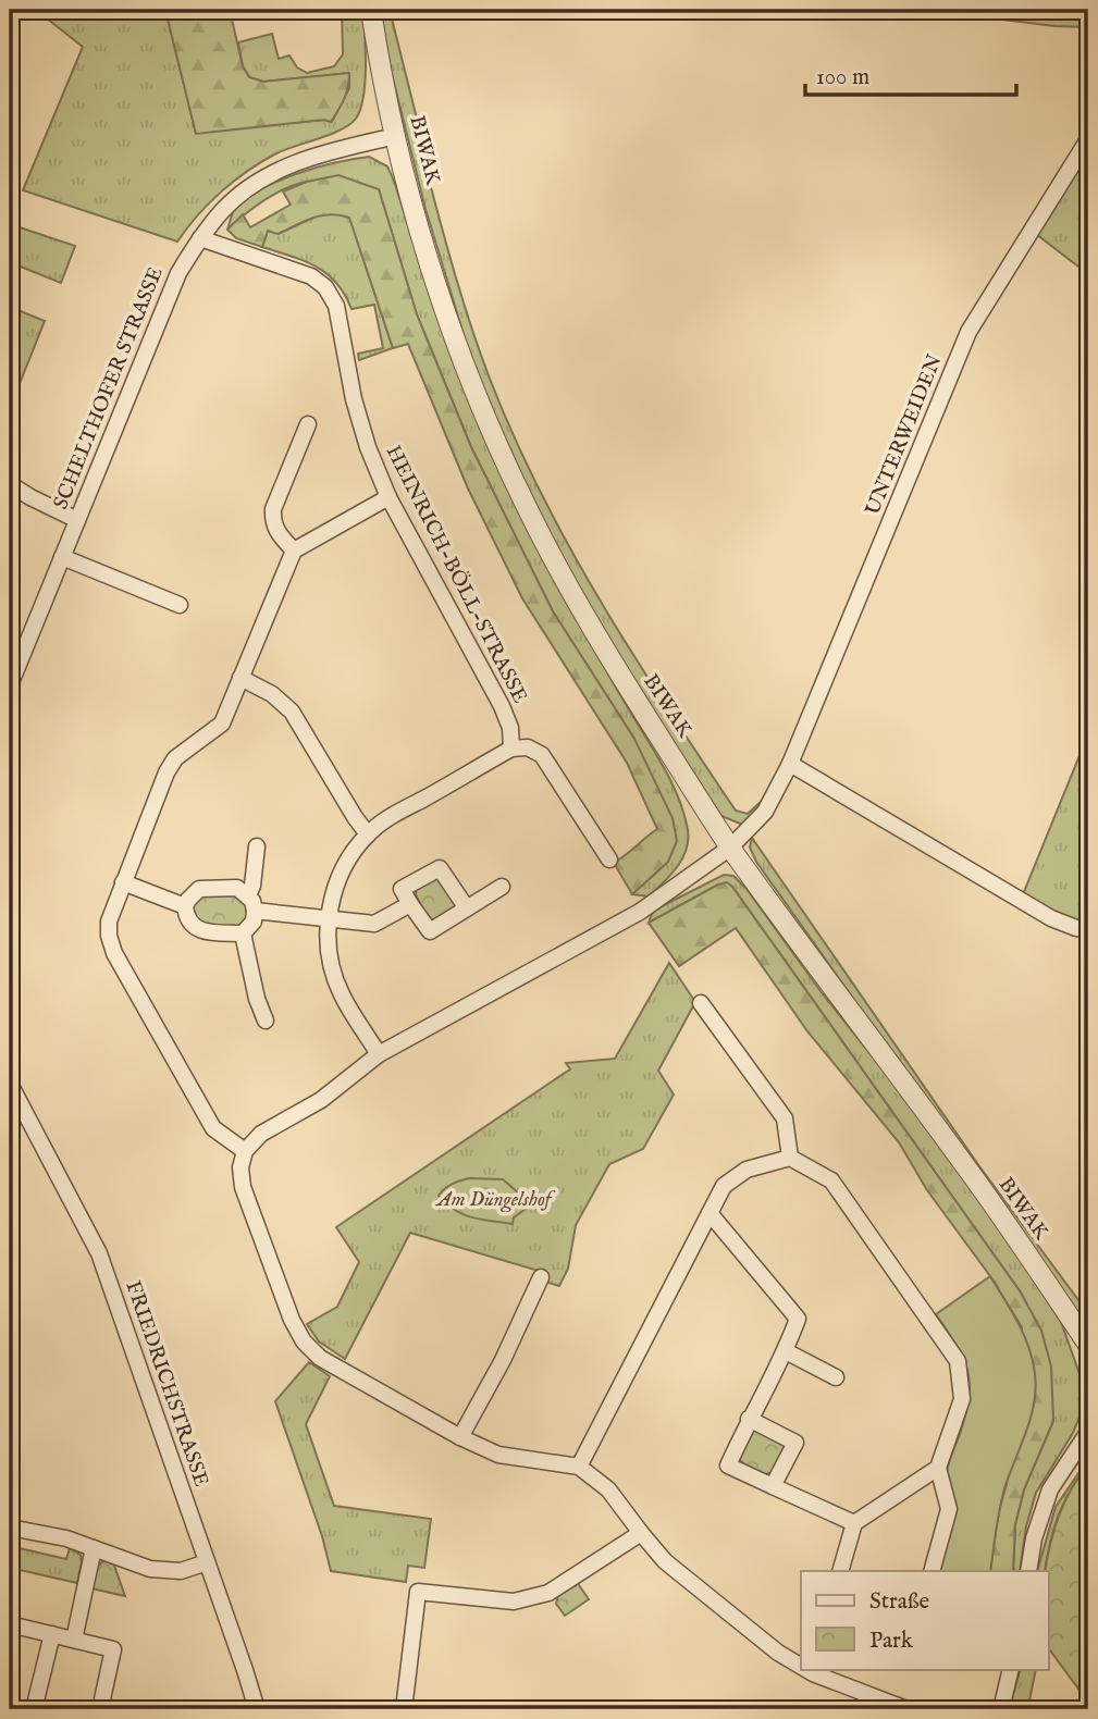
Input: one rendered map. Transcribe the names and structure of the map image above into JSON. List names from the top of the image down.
{
  "streets": {
    "street": [
      "BIWAK",
      "SCHELTHOFER STRASSE",
      "UNTERWEIDEN",
      "HEINRICH-BÖLL-STRASSE",
      "FRIEDRICHSTRASSE"
    ]
  },
  "crossings": [
    ["BIWAK", "SCHELTHOFER STRASSE"],
    ["BIWAK", "UNTERWEIDEN"],
    ["SCHELTHOFER STRASSE", "HEINRICH-BÖLL-STRASSE"]
  ],
  "parks": ["Am Düngelshof"],
  "legend": ["Straße", "Park"],
  "scale_bar": "100 m"
}
